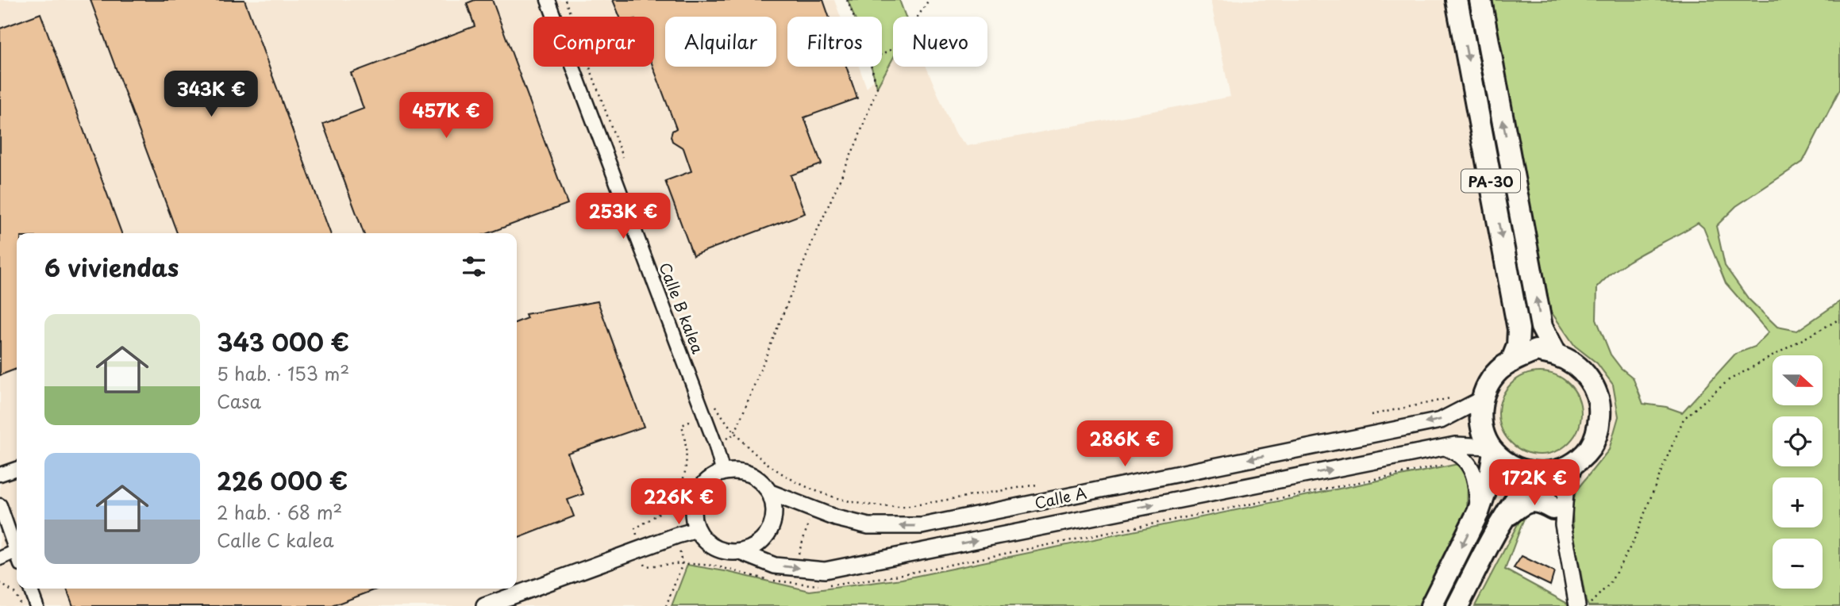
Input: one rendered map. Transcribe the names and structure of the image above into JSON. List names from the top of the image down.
{
  "streets": {
    "highway": ["PA-30"],
    "street": ["Calle B kalea", "Calle A"]
  },
  "crossings": [
    ["PA-30", "Calle A"],
    ["Calle B kalea", "Calle A"]
  ],
  "north": "right",
  "page": {
    "chip": [
      "Comprar",
      "Alquilar",
      "Filtros",
      "Nuevo"
    ],
    "price": [
      "343K €",
      "457K €",
      "253K €",
      "286K €",
      "172K €",
      "226K €"
    ],
    "heading": "6 viviendas",
    "list": [
      {
        "name": "343 000 €",
        "note": "5 hab. · 153 m² · Casa"
      },
      {
        "name": "226 000 €",
        "note": "2 hab. · 68 m² · Calle C kalea"
      }
    ],
    "map_buttons": ["+", "−"]
  }
}
